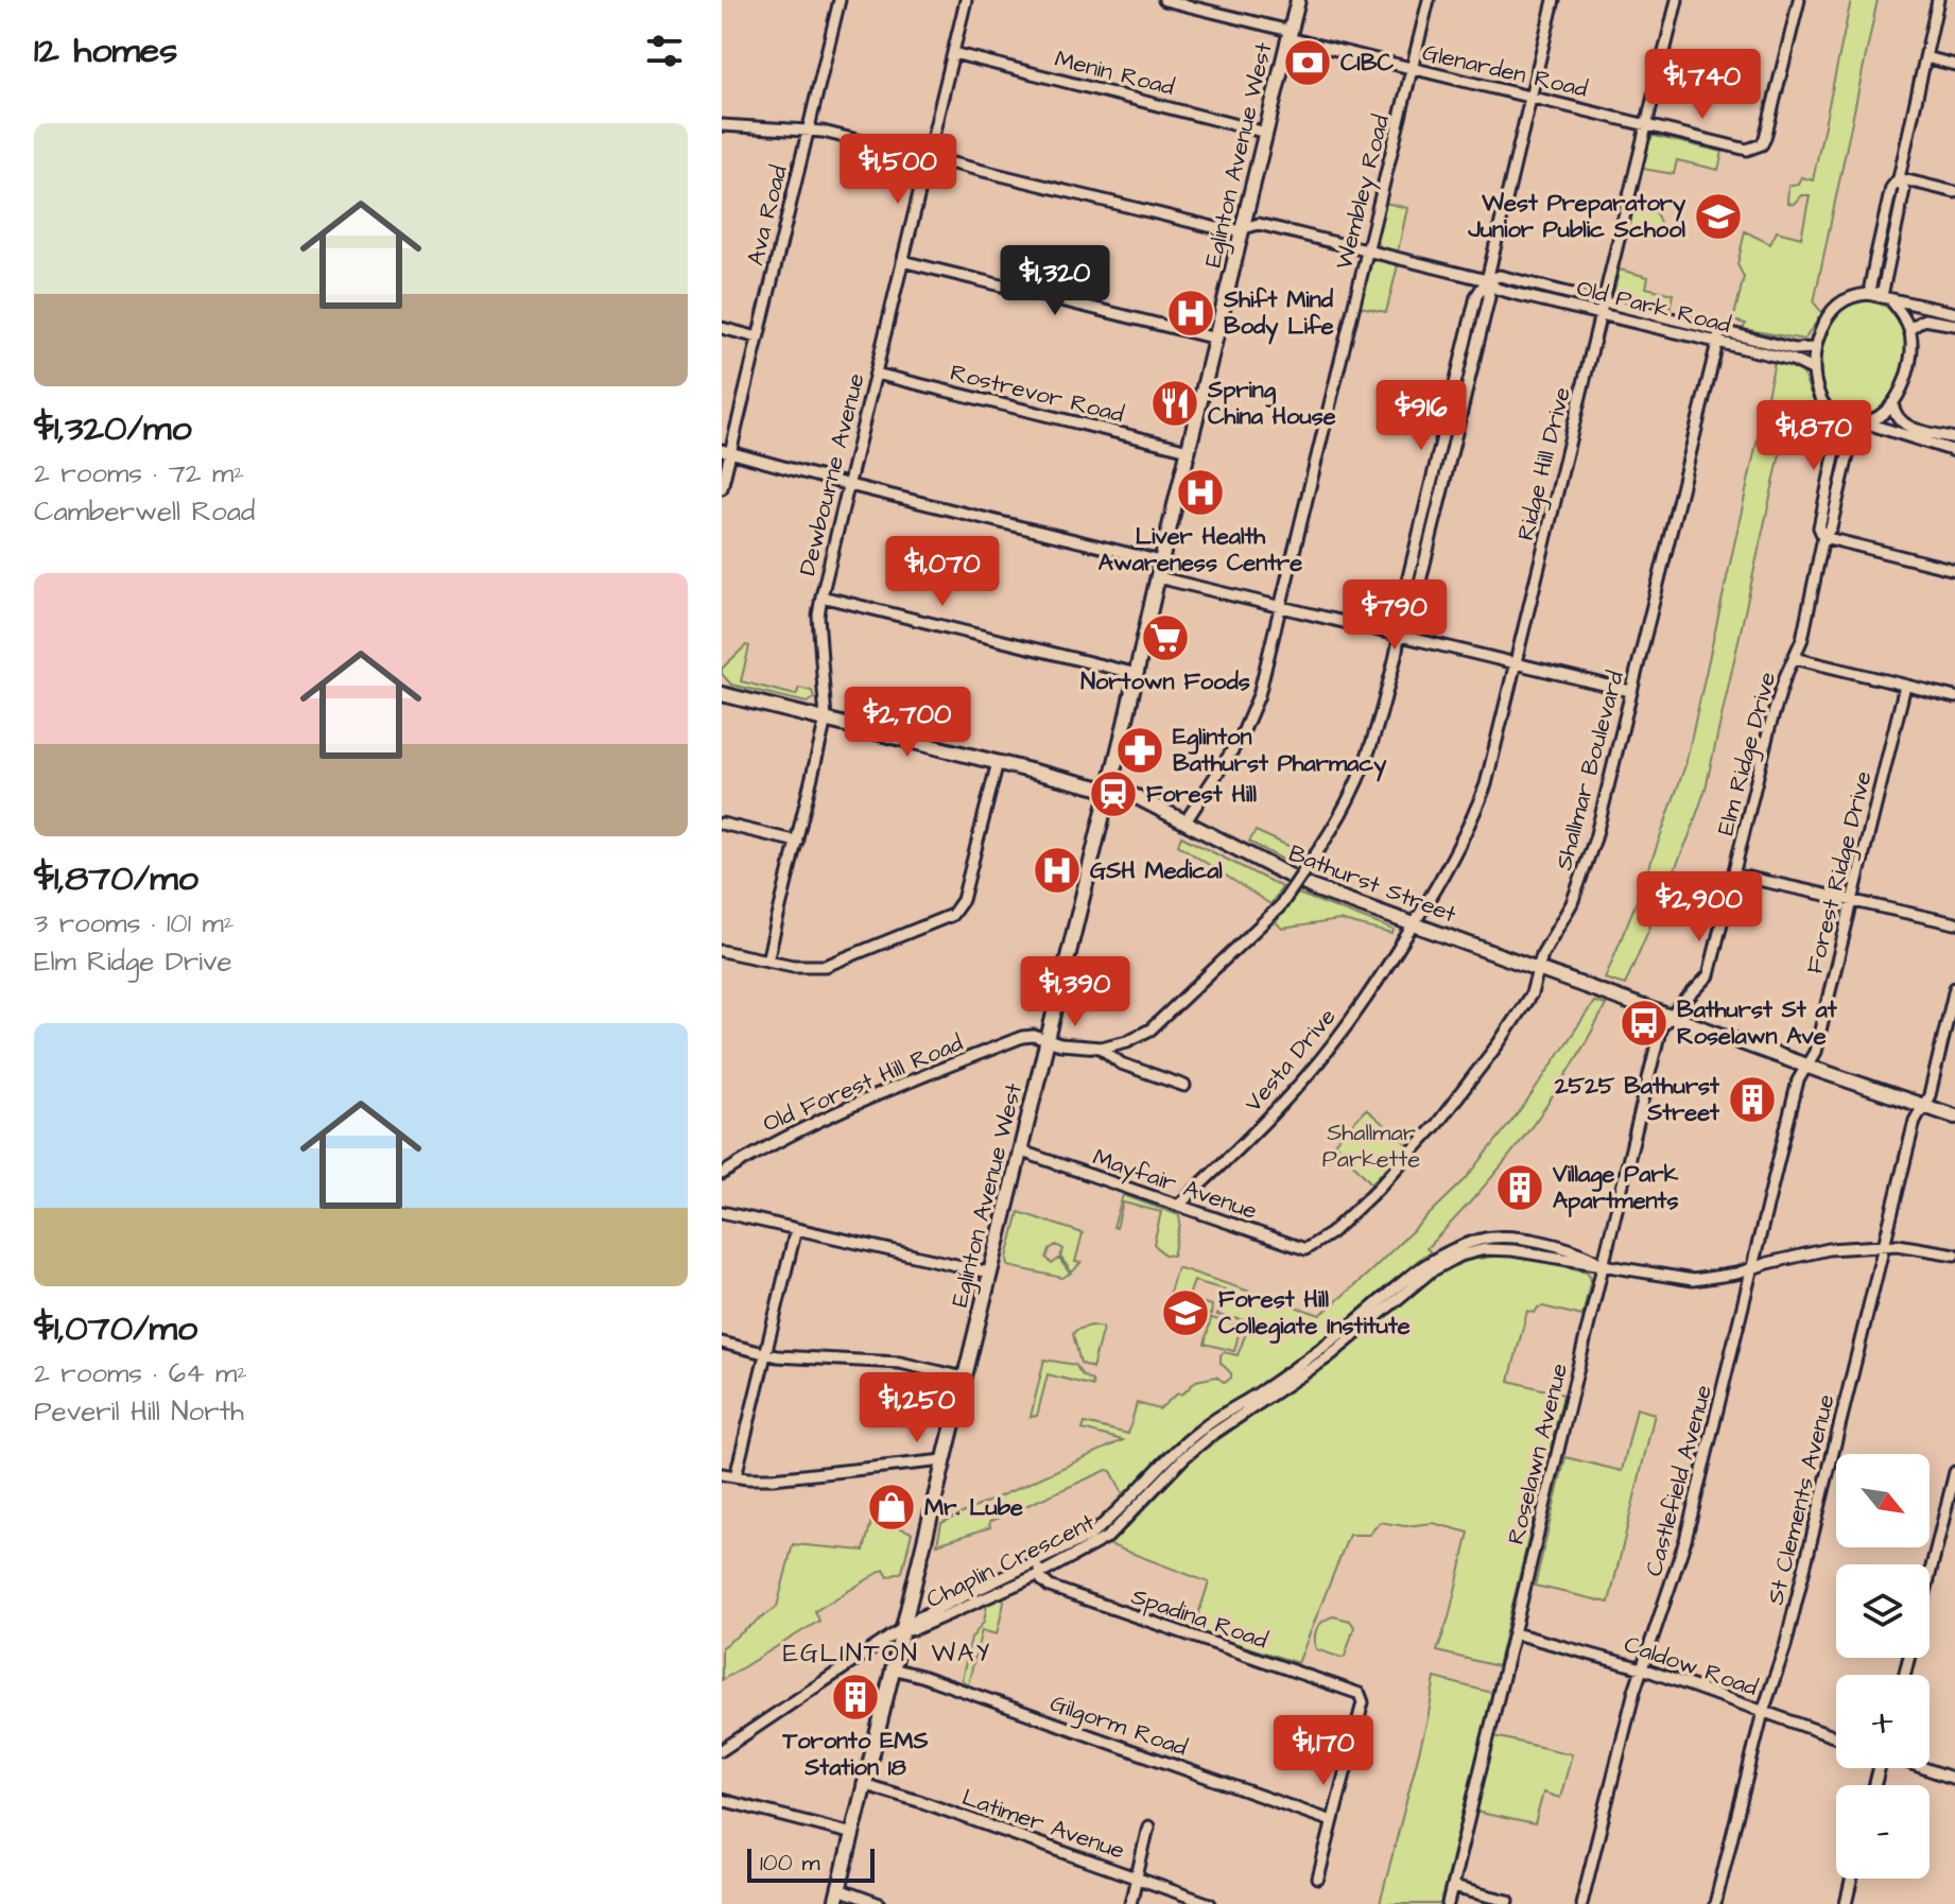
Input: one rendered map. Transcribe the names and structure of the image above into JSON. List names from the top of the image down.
{
  "streets": {
    "main road": ["Eglinton Avenue West", "Bathurst Street"],
    "street": [
      "Glenarden Road",
      "Menin Road",
      "Wembley Road",
      "Ava Road",
      "Old Park Road",
      "Rostrevor Road",
      "Ridge Hill Drive",
      "Dewbourne Avenue",
      "Elm Ridge Drive",
      "Shallmar Boulevard",
      "Forest Ridge Drive",
      "Vesta Drive",
      "Old Forest Hill Road",
      "Mayfair Avenue",
      "Roselawn Avenue",
      "Castlefield Avenue",
      "St Clements Avenue",
      "Chaplin Crescent",
      "Spadina Road",
      "Caldow Road",
      "Gilgorm Road",
      "Latimer Avenue"
    ]
  },
  "crossings": [
    ["Glenarden Road", "Eglinton Avenue West"],
    ["Glenarden Road", "Wembley Road"],
    ["Glenarden Road", "Ridge Hill Drive"],
    ["Glenarden Road", "Old Forest Hill Road"],
    ["Menin Road", "Eglinton Avenue West"],
    ["Menin Road", "Dewbourne Avenue"],
    ["Eglinton Avenue West", "Old Park Road"],
    ["Eglinton Avenue West", "Rostrevor Road"],
    ["Eglinton Avenue West", "Bathurst Street"],
    ["Eglinton Avenue West", "Old Forest Hill Road"],
    ["Eglinton Avenue West", "Mayfair Avenue"],
    ["Eglinton Avenue West", "Chaplin Crescent"],
    ["Eglinton Avenue West", "Gilgorm Road"],
    ["Eglinton Avenue West", "Latimer Avenue"],
    ["Wembley Road", "Old Park Road"],
    ["Wembley Road", "Bathurst Street"],
    ["Ava Road", "Old Park Road"],
    ["Old Park Road", "Ridge Hill Drive"],
    ["Old Park Road", "Dewbourne Avenue"],
    ["Old Park Road", "Elm Ridge Drive"],
    ["Old Park Road", "Shallmar Boulevard"],
    ["Old Park Road", "Old Forest Hill Road"],
    ["Rostrevor Road", "Dewbourne Avenue"],
    ["Ridge Hill Drive", "Bathurst Street"],
    ["Ridge Hill Drive", "Vesta Drive"],
    ["Dewbourne Avenue", "Bathurst Street"],
    ["Elm Ridge Drive", "Bathurst Street"],
    ["Elm Ridge Drive", "Roselawn Avenue"],
    ["Shallmar Boulevard", "Bathurst Street"],
    ["Shallmar Boulevard", "Mayfair Avenue"],
    ["Forest Ridge Drive", "Bathurst Street"],
    ["Forest Ridge Drive", "Castlefield Avenue"],
    ["Bathurst Street", "Vesta Drive"],
    ["Bathurst Street", "Roselawn Avenue"],
    ["Bathurst Street", "Castlefield Avenue"],
    ["Bathurst Street", "St Clements Avenue"],
    ["Vesta Drive", "Mayfair Avenue"],
    ["Roselawn Avenue", "Chaplin Crescent"],
    ["Roselawn Avenue", "Caldow Road"],
    ["Castlefield Avenue", "Chaplin Crescent"],
    ["Castlefield Avenue", "Caldow Road"],
    ["St Clements Avenue", "Chaplin Crescent"],
    ["St Clements Avenue", "Caldow Road"],
    ["Chaplin Crescent", "Spadina Road"],
    ["Spadina Road", "Gilgorm Road"]
  ],
  "districts": ["EGLINTON WAY"],
  "parks": ["Shallmar Parkette"],
  "places": {
    "bank": ["CIBC"],
    "school or university": ["West Preparatory Junior Public School", "Forest Hill Collegiate Institute"],
    "hospital": ["Shift Mind Body Life", "Liver Health Awareness Centre", "GSH Medical"],
    "restaurant": ["Spring China House"],
    "supermarket": ["Nortown Foods"],
    "pharmacy": ["Eglinton Bathurst Pharmacy"],
    "station": ["Forest Hill"],
    "bus stop": ["Bathurst St at Roselawn Ave"],
    "building": ["2525 Bathurst Street", "Village Park Apartments", "Toronto EMS Station 18"],
    "shop": ["Mr. Lube"]
  },
  "scale_bar": "100 m",
  "north": "bottom right",
  "page": {
    "heading": "12 homes",
    "price": [
      "$1,740",
      "$1,500",
      "$1,320",
      "$916",
      "$1,870",
      "$1,070",
      "$790",
      "$2,700",
      "$2,900",
      "$1,390",
      "$1,250",
      "$1,170"
    ],
    "list": [
      {
        "name": "$1,320/mo",
        "note": "2 rooms · 72 m² · Camberwell Road"
      },
      {
        "name": "$1,870/mo",
        "note": "3 rooms · 101 m² · Elm Ridge Drive"
      },
      {
        "name": "$1,070/mo",
        "note": "2 rooms · 64 m² · Peveril Hill North"
      }
    ],
    "map_buttons": ["+", "−"],
    "scale": "100 m"
  }
}
